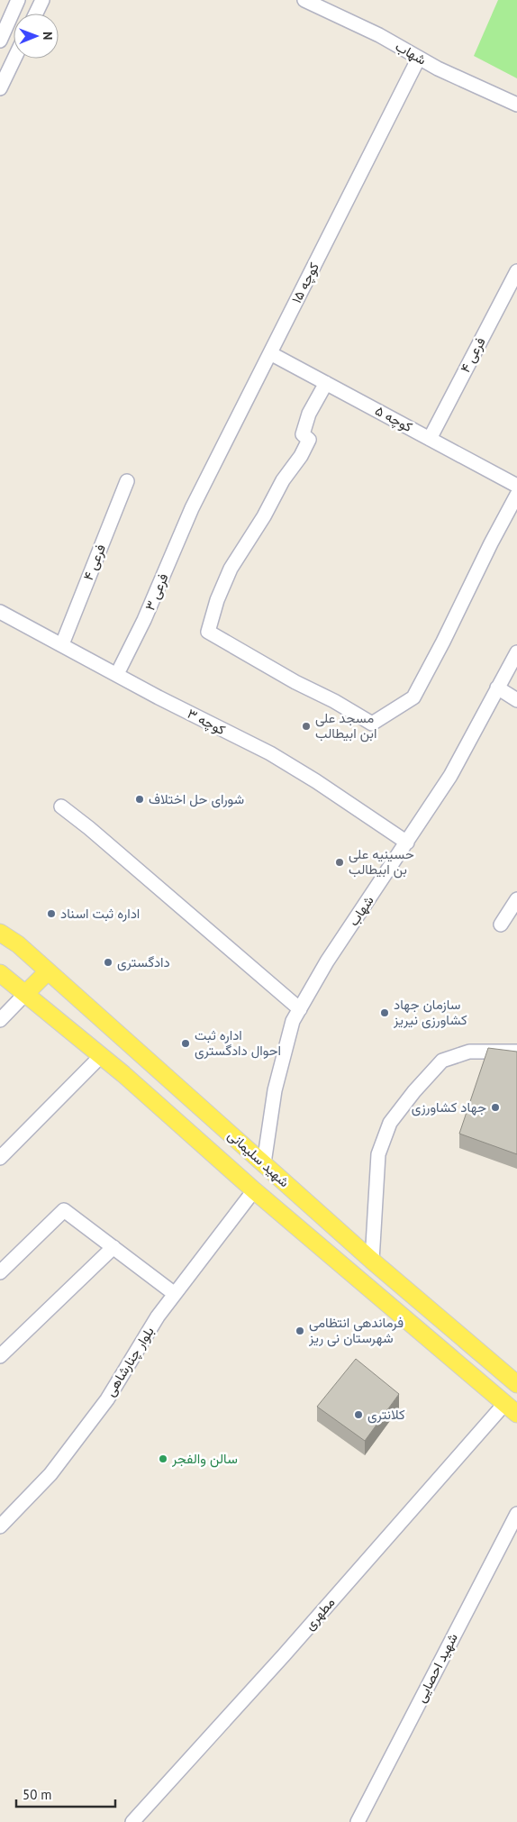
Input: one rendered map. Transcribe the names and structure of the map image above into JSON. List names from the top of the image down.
{
  "streets": {
    "main road": ["شهید سلیمانی"],
    "street": [
      "شهاب",
      "کوچه ۱۵",
      "فرعی ۴",
      "کوچه ۵",
      "فرعی ۳",
      "کوچه ۳",
      "بلوار چنارشاهی",
      "مطهری",
      "شهید احصایی"
    ]
  },
  "crossings": [
    ["شهاب", "کوچه ۱۵"],
    ["شهاب", "کوچه ۳"],
    ["شهاب", "شهید سلیمانی"],
    ["کوچه ۱۵", "کوچه ۵"],
    ["کوچه ۱۵", "فرعی ۳"],
    ["فرعی ۴", "کوچه ۵"],
    ["فرعی ۴", "کوچه ۳"],
    ["فرعی ۳", "کوچه ۳"],
    ["شهید سلیمانی", "بلوار چنارشاهی"],
    ["شهید سلیمانی", "مطهری"]
  ],
  "places": [
    "مسجد علی ابن ابیطالب",
    "شورای حل اختلاف",
    "حسینیه علی بن ابیطالب",
    "اداره ثبت اسناد",
    "دادگستری",
    "سازمان جهاد کشاورزی نیریز",
    "اداره ثبت احوال دادگستری",
    "جهاد کشاورزی",
    "فرماندهی انتظامی شهرستان نی ریز",
    "کلانتری",
    "سالن والفجر"
  ],
  "scale_bar": "50 m",
  "north": "right"
}
